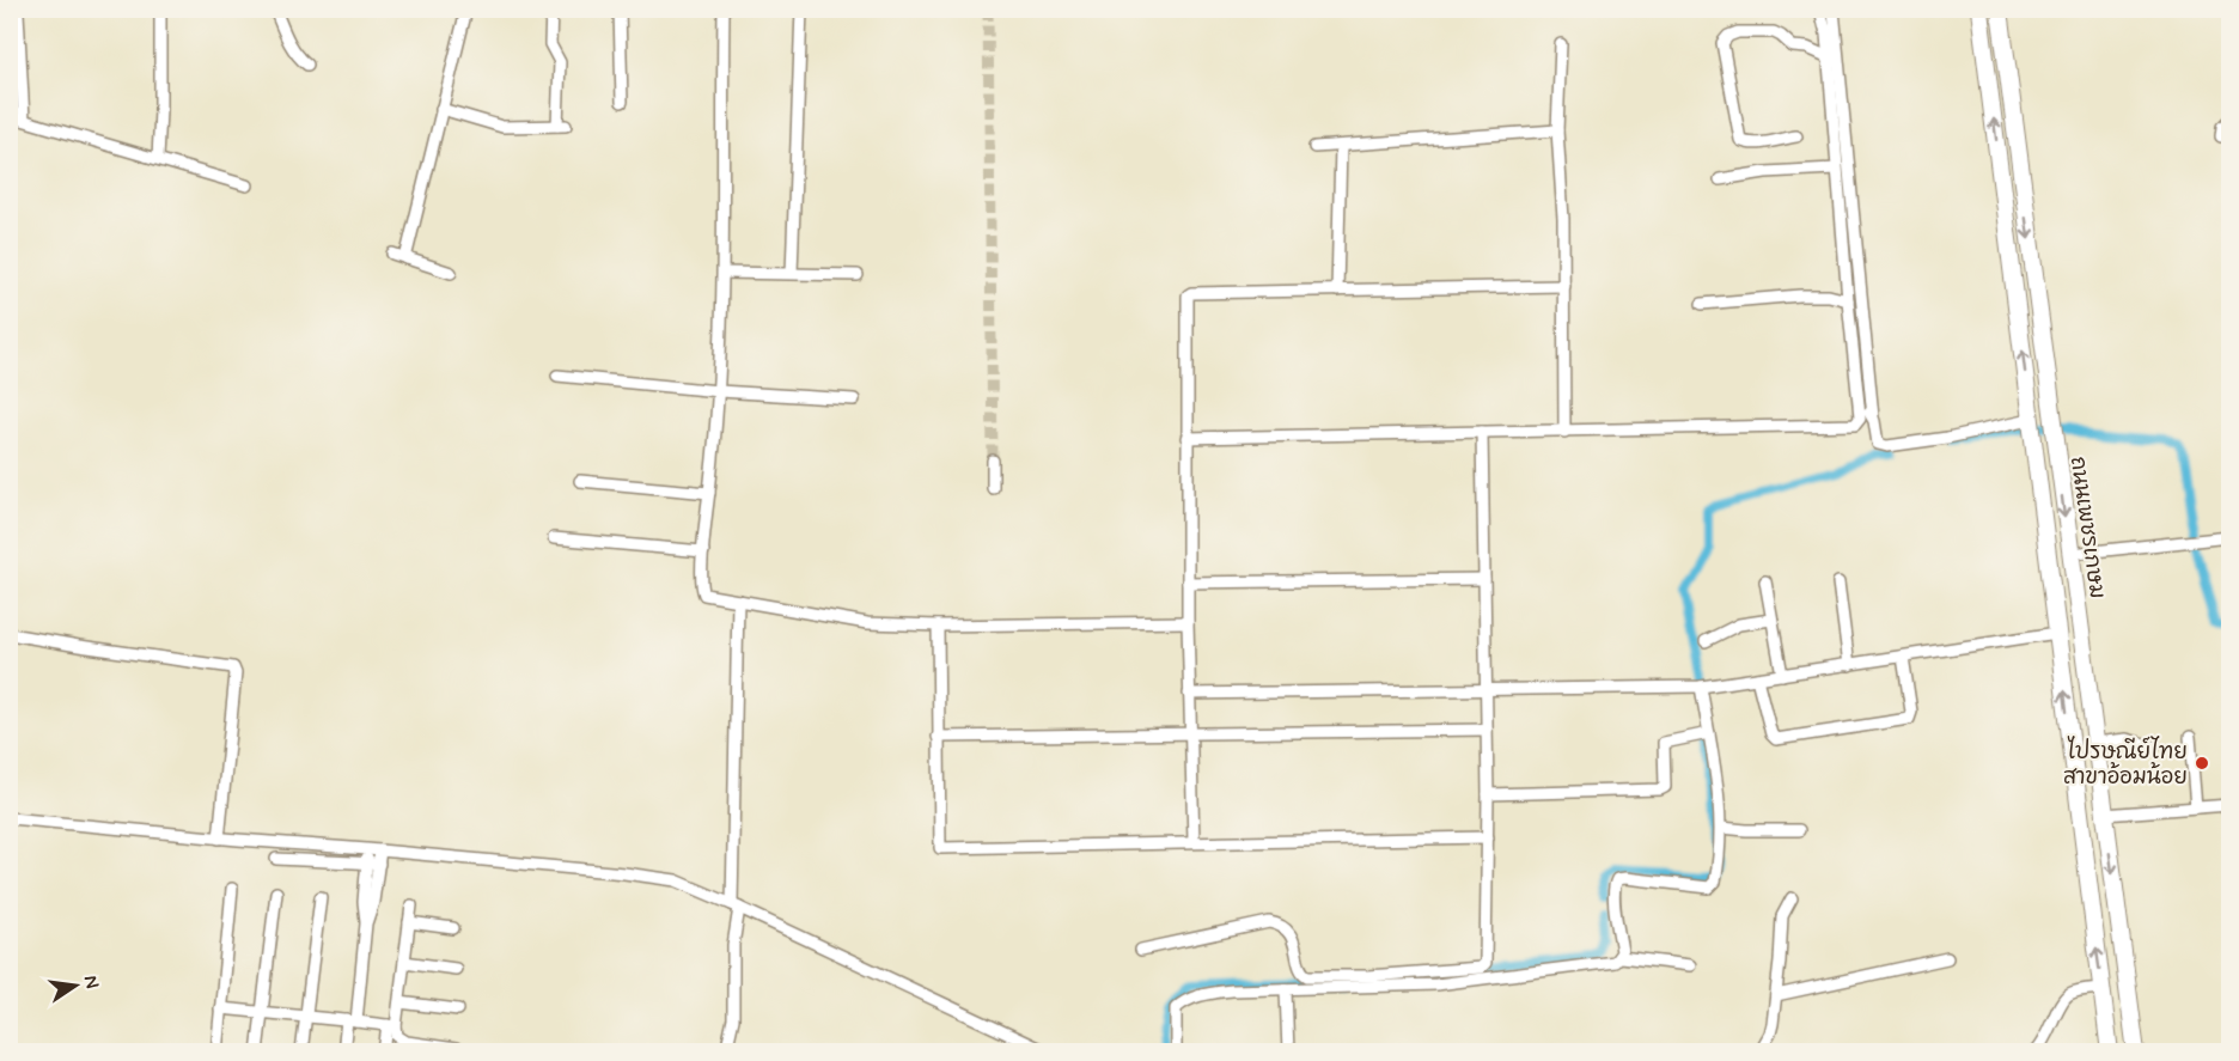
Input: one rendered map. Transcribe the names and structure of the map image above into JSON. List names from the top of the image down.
{
  "streets": {
    "main road": ["ถนนเพชรเกษม"]
  },
  "places": ["ไปรษณีย์ไทย สาขาอ้อมน้อย"],
  "north": "right"
}
